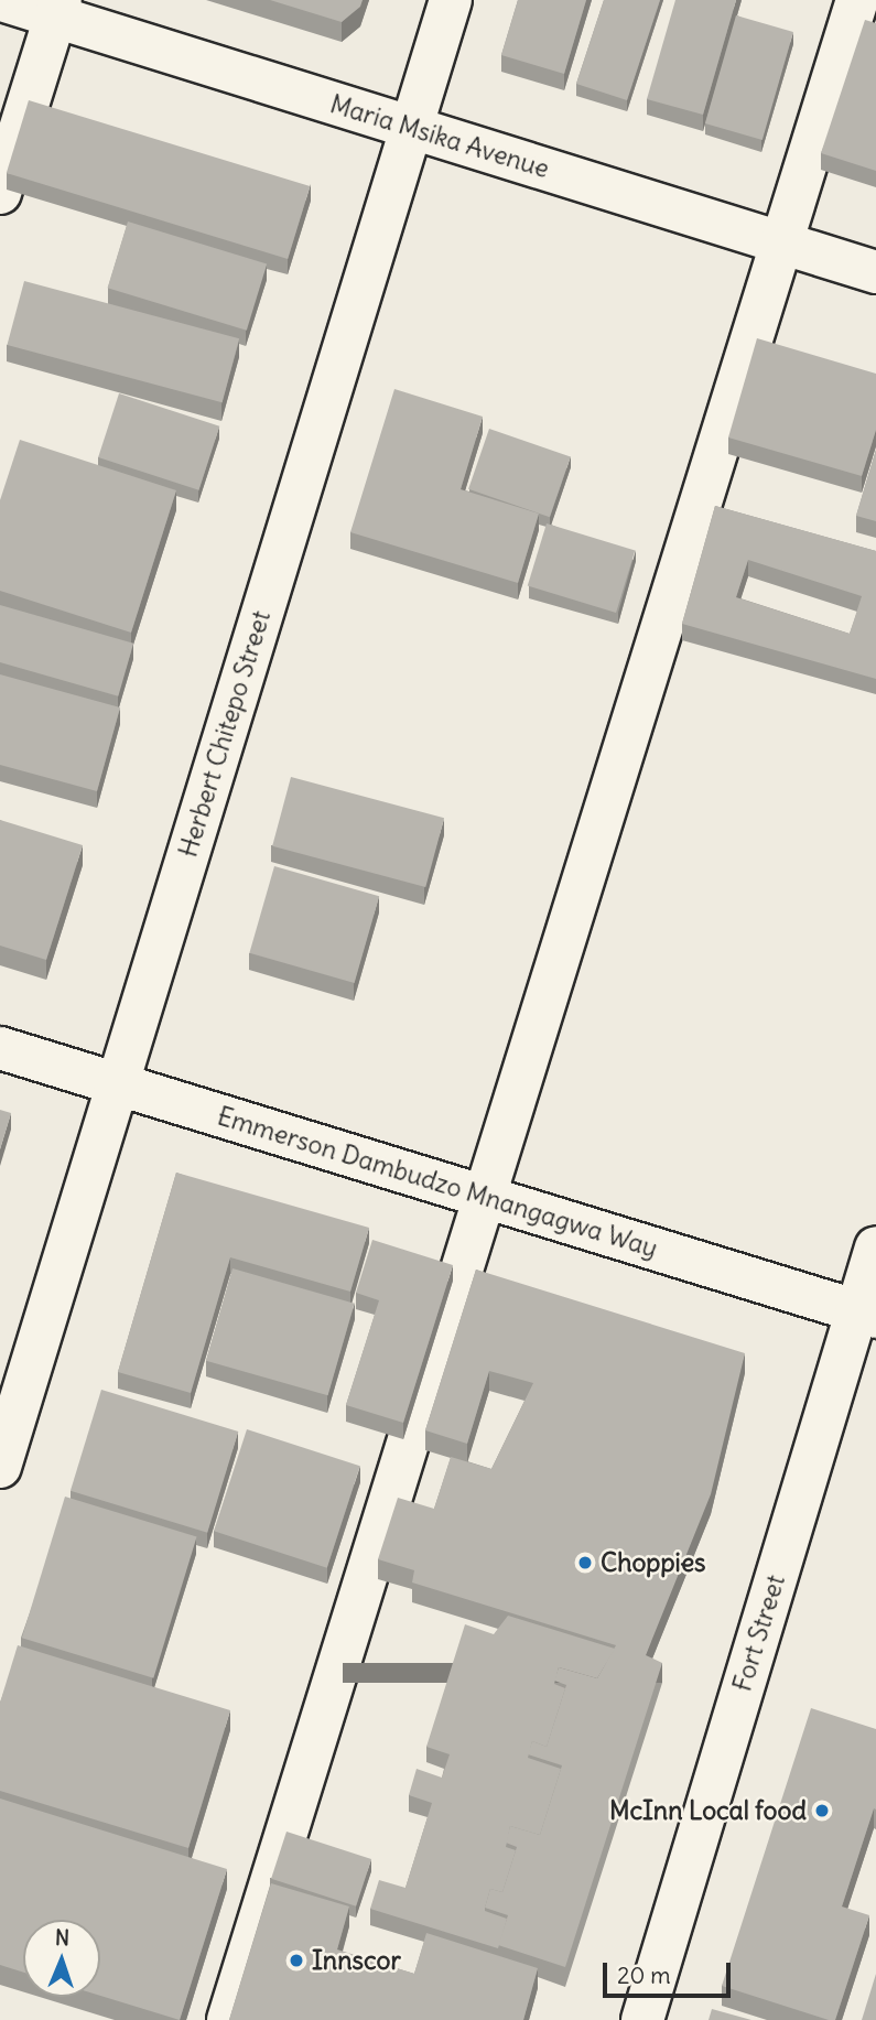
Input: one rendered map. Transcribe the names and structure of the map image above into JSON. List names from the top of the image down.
{
  "streets": {
    "street": [
      "Maria Msika Avenue",
      "Herbert Chitepo Street",
      "Emmerson Dambudzo Mnangagwa Way",
      "Fort Street"
    ]
  },
  "crossings": [
    ["Maria Msika Avenue", "Herbert Chitepo Street"],
    ["Herbert Chitepo Street", "Emmerson Dambudzo Mnangagwa Way"],
    ["Emmerson Dambudzo Mnangagwa Way", "Fort Street"]
  ],
  "places": ["Choppies", "McInn Local food", "Innscor"],
  "scale_bar": "20 m",
  "north": "top"
}
